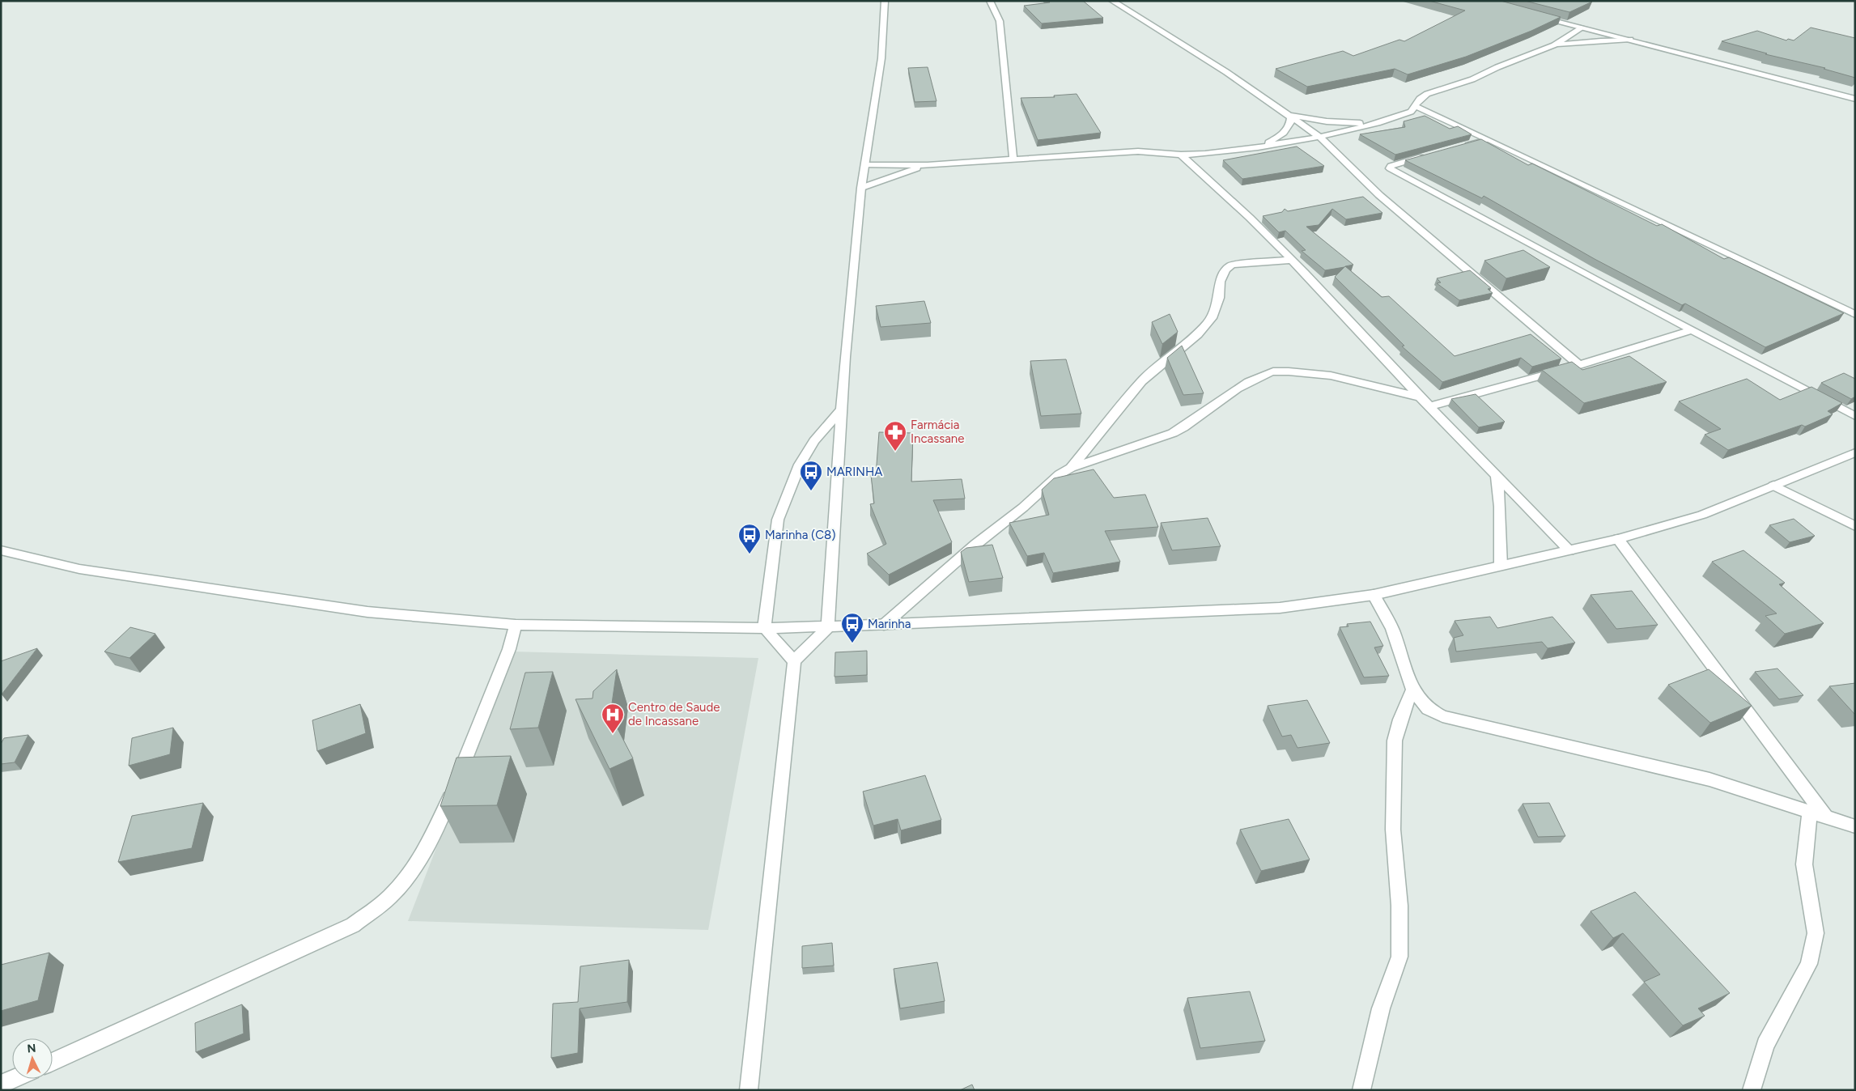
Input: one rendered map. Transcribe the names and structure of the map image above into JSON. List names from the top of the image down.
{
  "places": {
    "pharmacy": ["Farmácia Incassane"],
    "bus stop": ["MARINHA", "Marinha (C8)", "Marinha"],
    "hospital": ["Centro de Saude de Incassane"]
  },
  "north": "top"
}
